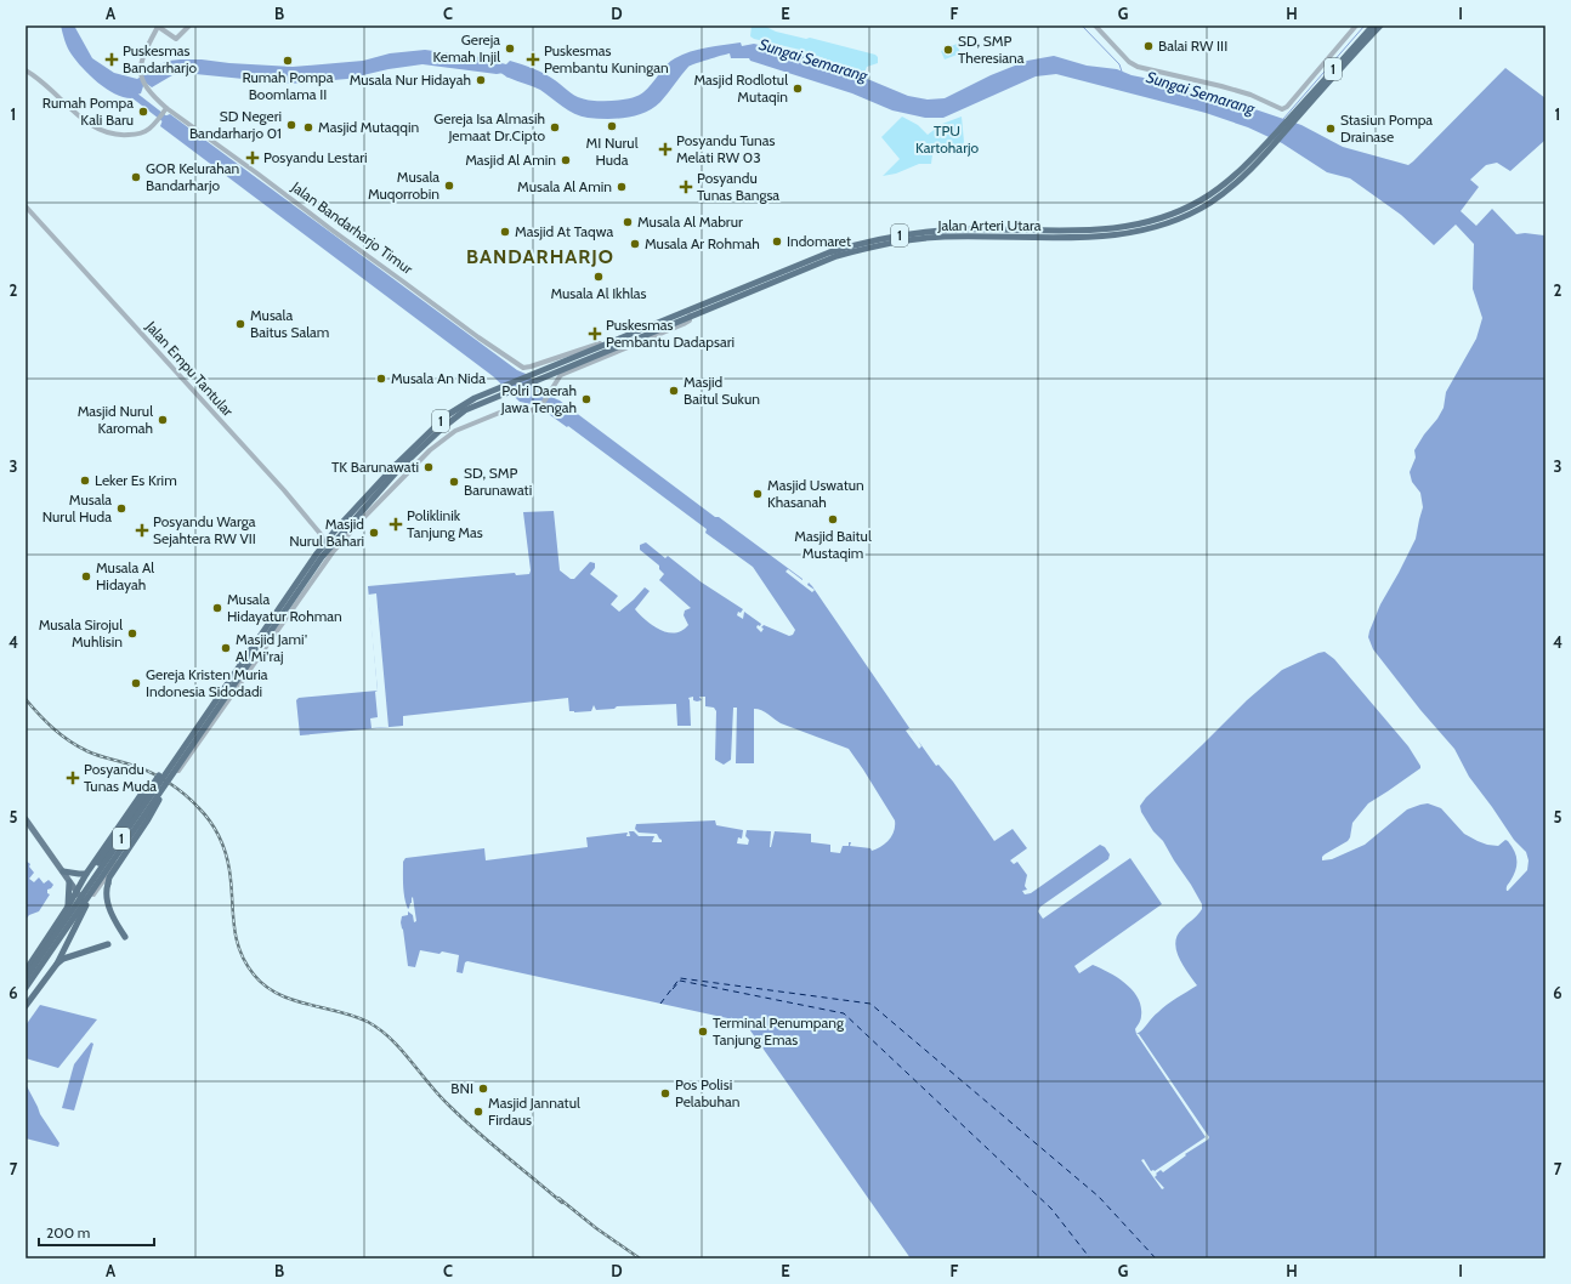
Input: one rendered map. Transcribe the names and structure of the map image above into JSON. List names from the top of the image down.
{
  "streets": {
    "highway": ["1", "Jalan Arteri Utara"],
    "street": ["Jalan Bandarharjo Timur", "Jalan Empu Tantular"]
  },
  "crossings": [
    ["1", "Jalan Arteri Utara"],
    ["Jalan Arteri Utara", "Jalan Bandarharjo Timur"]
  ],
  "districts": ["BANDARHARJO"],
  "water": ["Sungai Semarang"],
  "parks": ["TPU Kartoharjo"],
  "places": {
    "other": [
      "Balai RW III",
      "Gereja Kemah Injil",
      "SD, SMP Theresiana",
      "Rumah Pompa Boomlama II",
      "Musala Nur Hidayah",
      "Masjid Rodlotul Mutaqin",
      "Rumah Pompa Kali Baru",
      "SD Negeri Bandarharjo 01",
      "MI Nurul Huda",
      "Masjid Mutaqqin",
      "Gereja Isa Almasih Jemaat Dr.Cipto",
      "Stasiun Pompa Drainase",
      "Masjid Al Amin",
      "GOR Kelurahan Bandarharjo",
      "Musala Muqorrobin",
      "Musala Al Amin",
      "Musala Al Mabrur",
      "Masjid At Taqwa",
      "Indomaret",
      "Musala Ar Rohmah",
      "Musala Al Ikhlas",
      "Musala Baitus Salam",
      "Musala An Nida",
      "Masjid Baitul Sukun",
      "Polri Daerah Jawa Tengah",
      "Masjid Nurul Karomah",
      "TK Barunawati",
      "Leker Es Krim",
      "SD, SMP Barunawati",
      "Masjid Uswatun Khasanah",
      "Musala Nurul Huda",
      "Masjid Baitul Mustaqim",
      "Masjid Nurul Bahari",
      "Musala Al Hidayah",
      "Musala Hidayatur Rohman",
      "Musala Sirojul Muhlisin",
      "Masjid Jami' Al Mi'raj",
      "Gereja Kristen Muria Indonesia Sidodadi",
      "Terminal Penumpang Tanjung Emas",
      "BNI",
      "Pos Polisi Pelabuhan",
      "Masjid Jannatul Firdaus"
    ],
    "health": [
      "Puskesmas Bandarharjo",
      "Puskesmas Pembantu Kuningan",
      "Posyandu Tunas Melati RW 03",
      "Posyandu Lestari",
      "Posyandu Tunas Bangsa",
      "Puskesmas Pembantu Dadapsari",
      "Poliklinik Tanjung Mas",
      "Posyandu Warga Sejahtera RW VII",
      "Posyandu Tunas Muda"
    ]
  },
  "scale_bar": "200 m",
  "grid": {
    "columns": [
      "A",
      "B",
      "C",
      "D",
      "E",
      "F",
      "G",
      "H",
      "I"
    ],
    "rows": [
      "1",
      "2",
      "3",
      "4",
      "5",
      "6",
      "7"
    ]
  }
}
